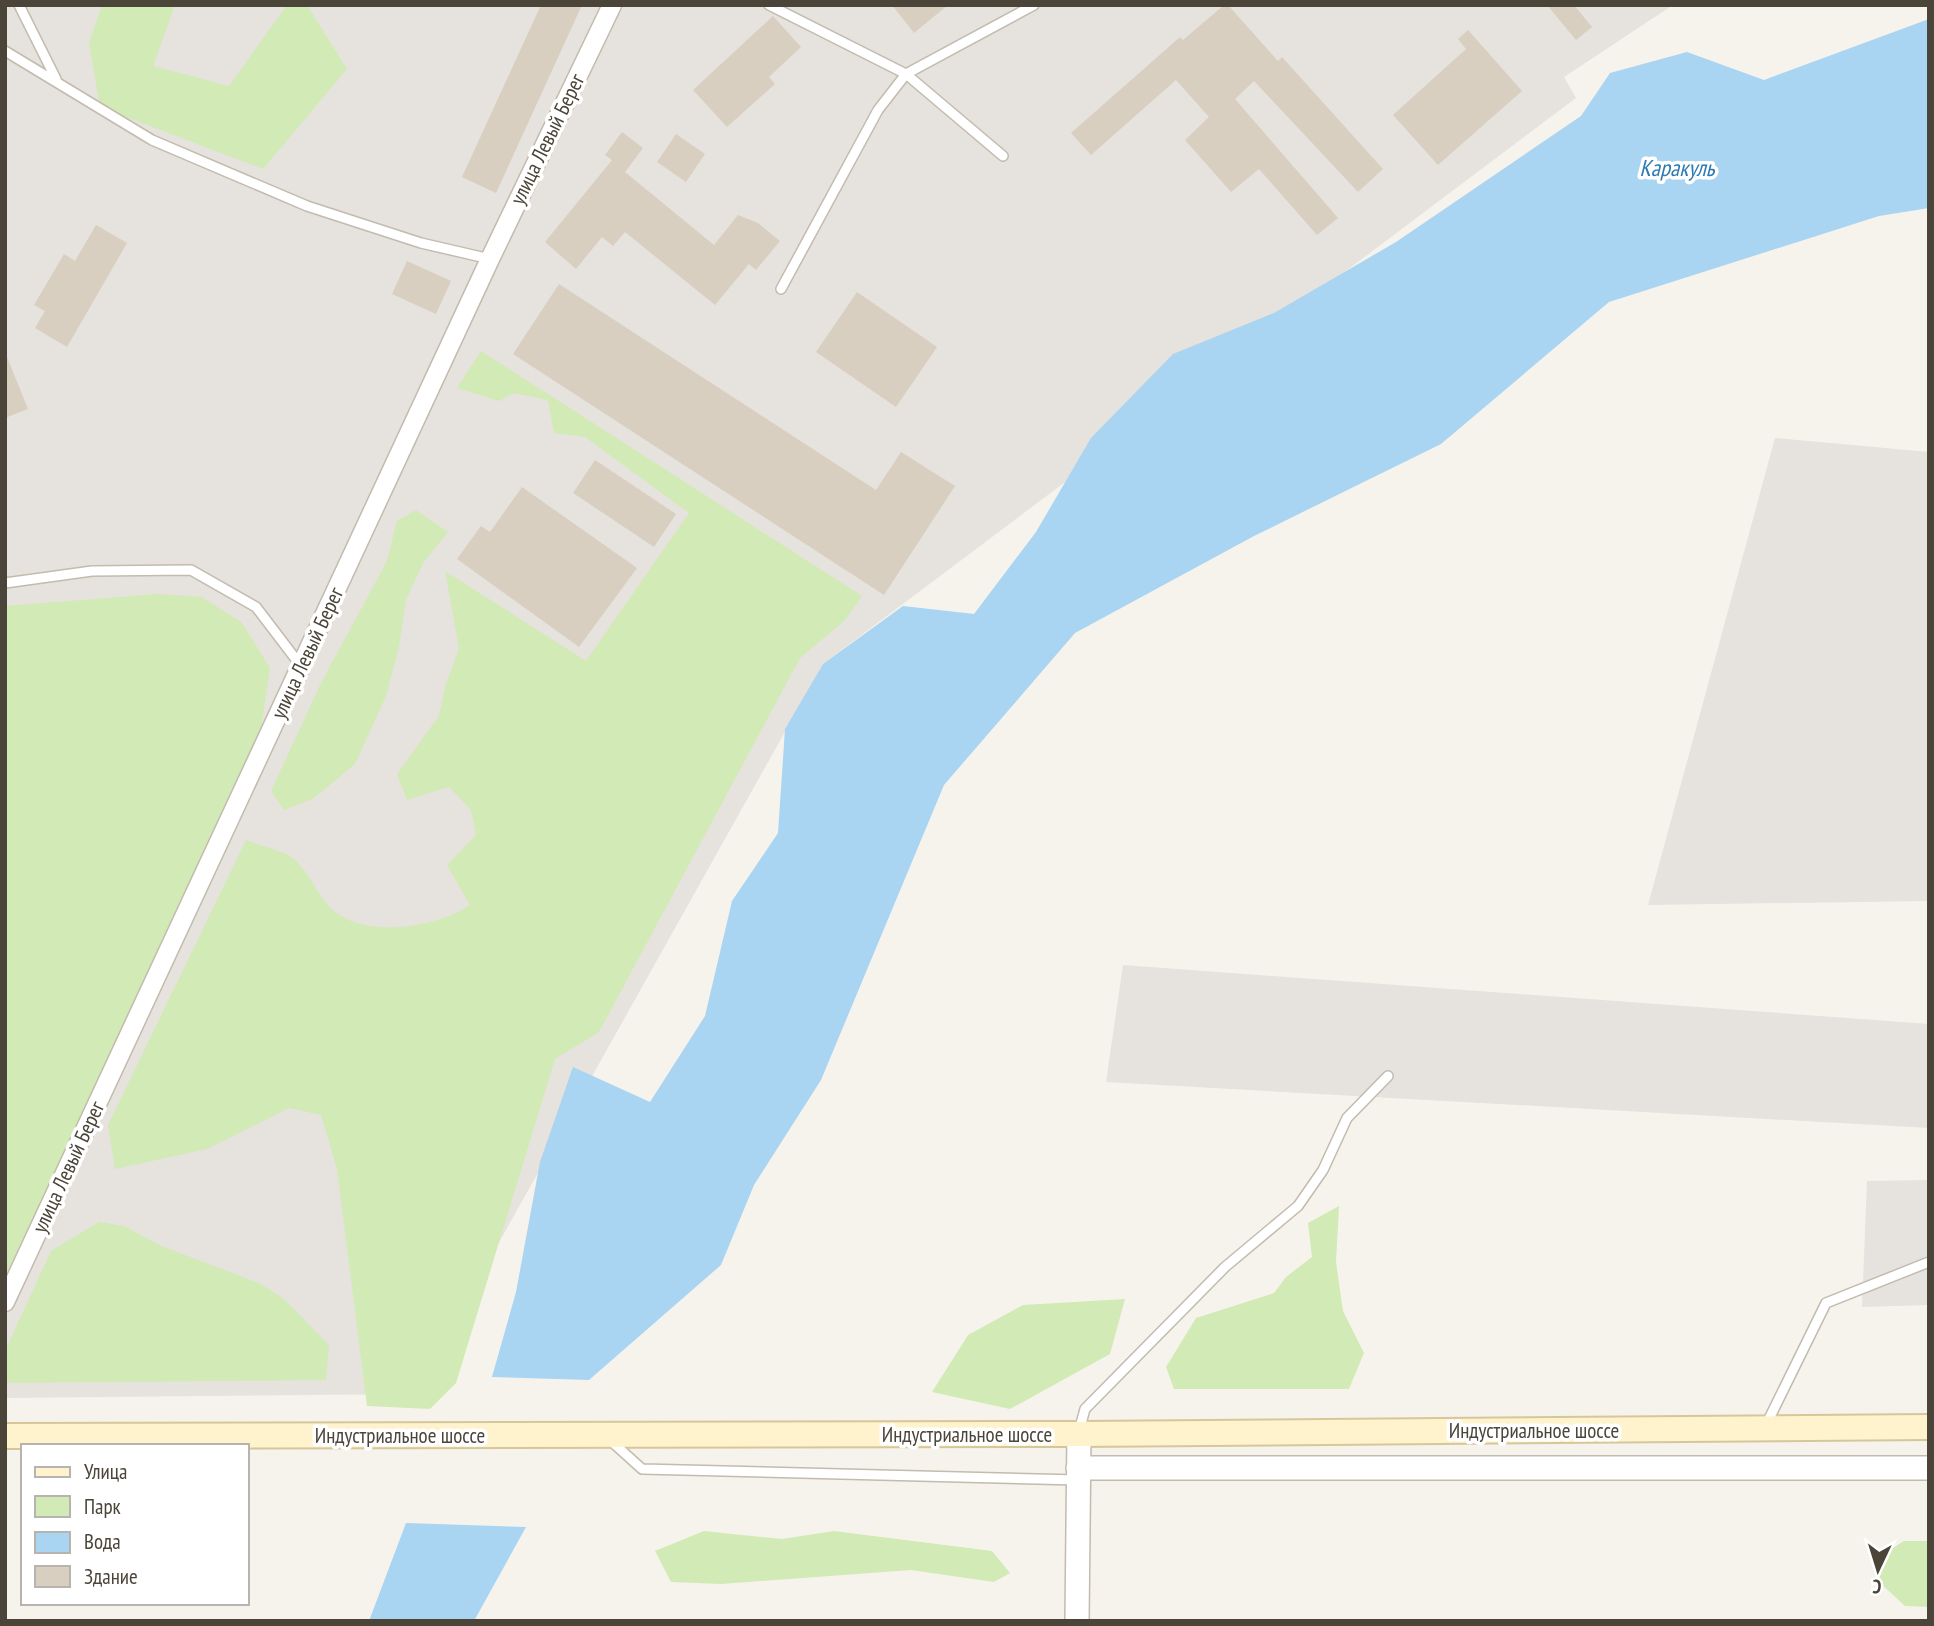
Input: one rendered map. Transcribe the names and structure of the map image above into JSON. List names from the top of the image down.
{
  "streets": {
    "main road": ["Индустриальное шоссе"],
    "street": ["улица Левый Берег"]
  },
  "water": ["Каракуль"],
  "legend": [
    "Улица",
    "Парк",
    "Вода",
    "Здание"
  ],
  "north": "bottom"
}
